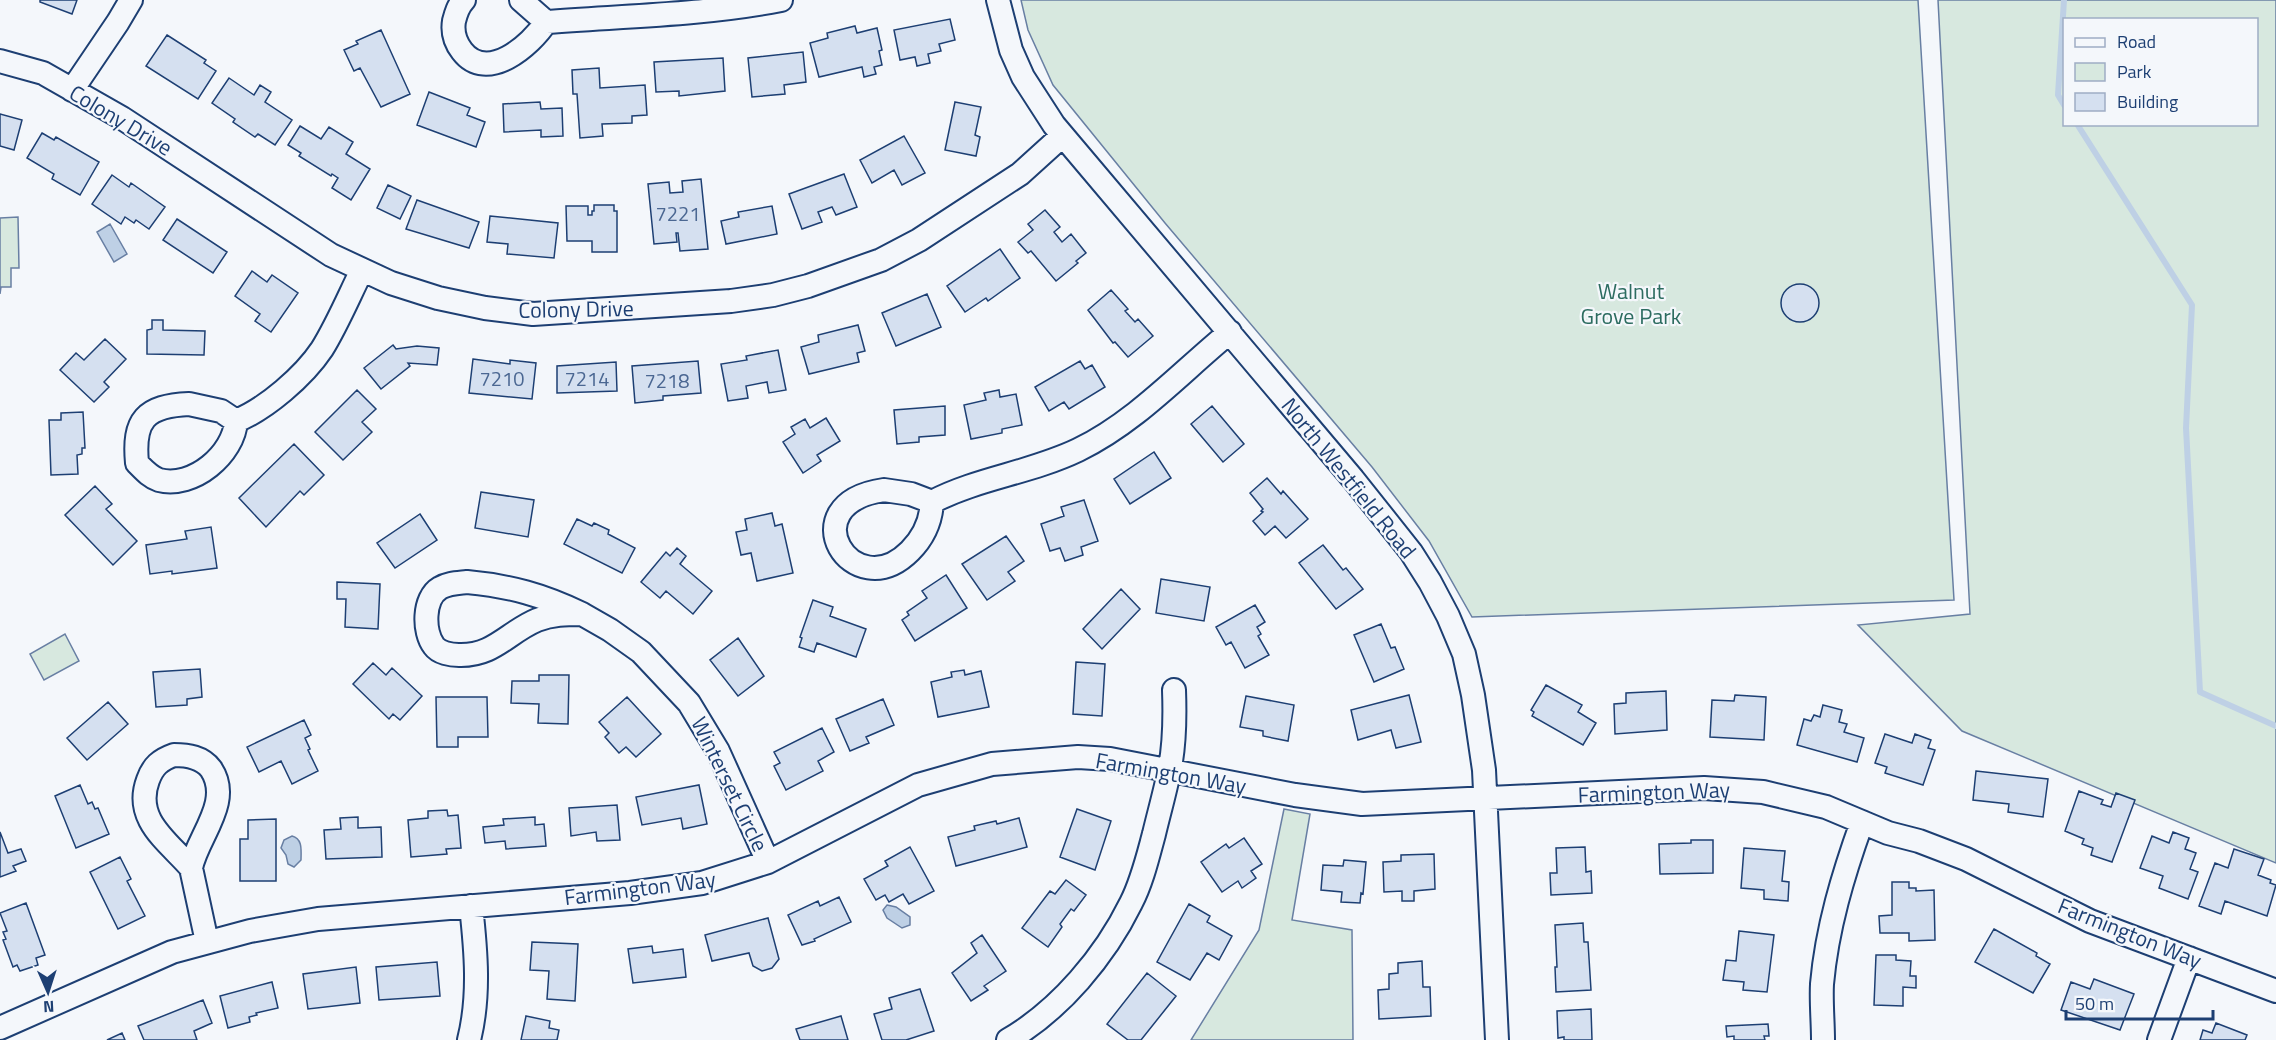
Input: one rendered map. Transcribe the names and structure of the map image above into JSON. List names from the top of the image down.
{
  "streets": {
    "street": [
      "Colony Drive",
      "North Westfield Road",
      "Farmington Way",
      "Winterset Circle"
    ]
  },
  "crossings": [
    ["Colony Drive", "North Westfield Road"],
    ["North Westfield Road", "Farmington Way"],
    ["Farmington Way", "Winterset Circle"]
  ],
  "parks": ["Walnut Grove Park"],
  "house_numbers": [
    "7221",
    "7210",
    "7214",
    "7218"
  ],
  "legend": ["Road", "Park", "Building"],
  "scale_bar": "50 m",
  "north": "bottom"
}
